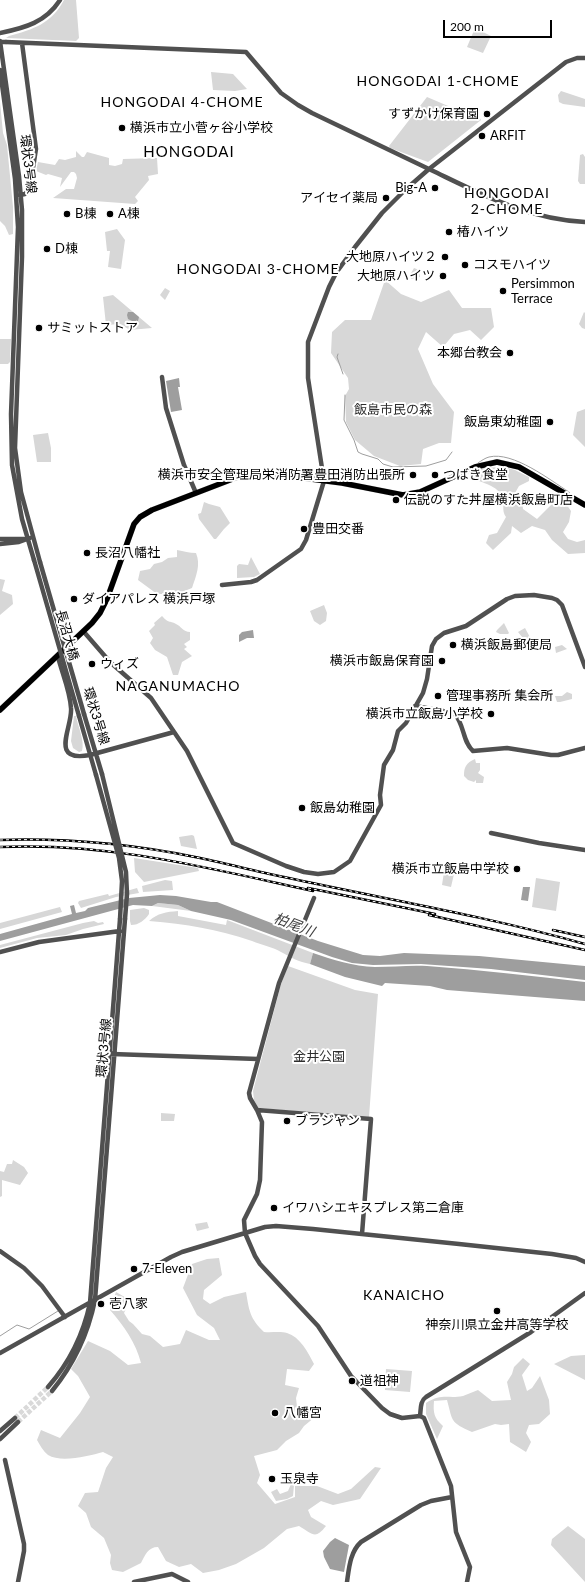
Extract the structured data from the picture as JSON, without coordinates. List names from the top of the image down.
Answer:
{
  "streets": {
    "street": ["環状3号線", "長沼大橋"]
  },
  "crossings": [
    ["環状3号線", "長沼大橋"]
  ],
  "districts": [
    "HONGODAI 1-CHOME",
    "HONGODAI 4-CHOME",
    "HONGODAI",
    "HONGODAI 2-CHOME",
    "HONGODAI 3-CHOME",
    "NAGANUMACHO",
    "KANAICHO"
  ],
  "water": ["柏尾川"],
  "parks": ["飯島市民の森", "金井公園"],
  "places": [
    "すずかけ保育園",
    "横浜市立小菅ヶ谷小学校",
    "ARFIT",
    "Big-A",
    "アイセイ薬局",
    "B棟",
    "A棟",
    "椿ハイツ",
    "D棟",
    "大地原ハイツ２",
    "コスモハイツ",
    "大地原ハイツ",
    "Persimmon Terrace",
    "サミットストア",
    "本郷台教会",
    "飯島東幼稚園",
    "横浜市安全管理局栄消防署豊田消防出張所",
    "つばき食堂",
    "伝説のすた丼屋横浜飯島町店",
    "豊田交番",
    "長沼八幡社",
    "ダイアパレス 横浜戸塚",
    "横浜飯島郵便局",
    "横浜市飯島保育園",
    "ウィズ",
    "管理事務所 集会所",
    "横浜市立飯島小学校",
    "飯島幼稚園",
    "横浜市立飯島中学校",
    "ブラジャン",
    "イワハシエキスプレス第二倉庫",
    "7-Eleven",
    "壱八家",
    "神奈川県立金井高等学校",
    "道祖神",
    "八幡宮",
    "玉泉寺"
  ],
  "scale_bar": "200 m"
}
